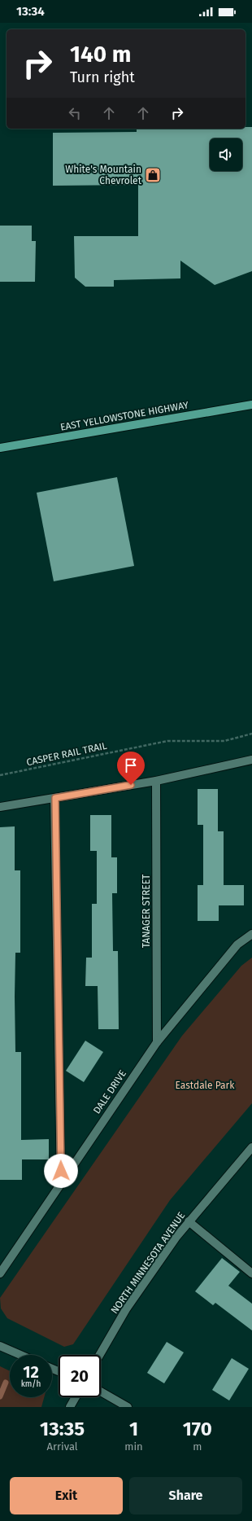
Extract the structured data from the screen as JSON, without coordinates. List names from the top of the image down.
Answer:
{
  "streets": {
    "main road": ["EAST YELLOWSTONE HIGHWAY"],
    "street": ["TANAGER STREET", "DALE DRIVE", "NORTH MINNESOTA AVENUE"],
    "path": ["CASPER RAIL TRAIL"]
  },
  "crossings": [
    ["TANAGER STREET", "DALE DRIVE"]
  ],
  "parks": ["Eastdale Park"],
  "places": {
    "shop": ["White's Mountain Chevrolet"]
  },
  "page": {
    "status": "13:34",
    "turn": ["140 m", "Turn right"],
    "speed": "12 km/h",
    "limit": "20",
    "eta": [
      "13:35",
      "Arrival",
      "1",
      "min",
      "170",
      "m"
    ],
    "buttons": ["Exit", "Share"]
  }
}
